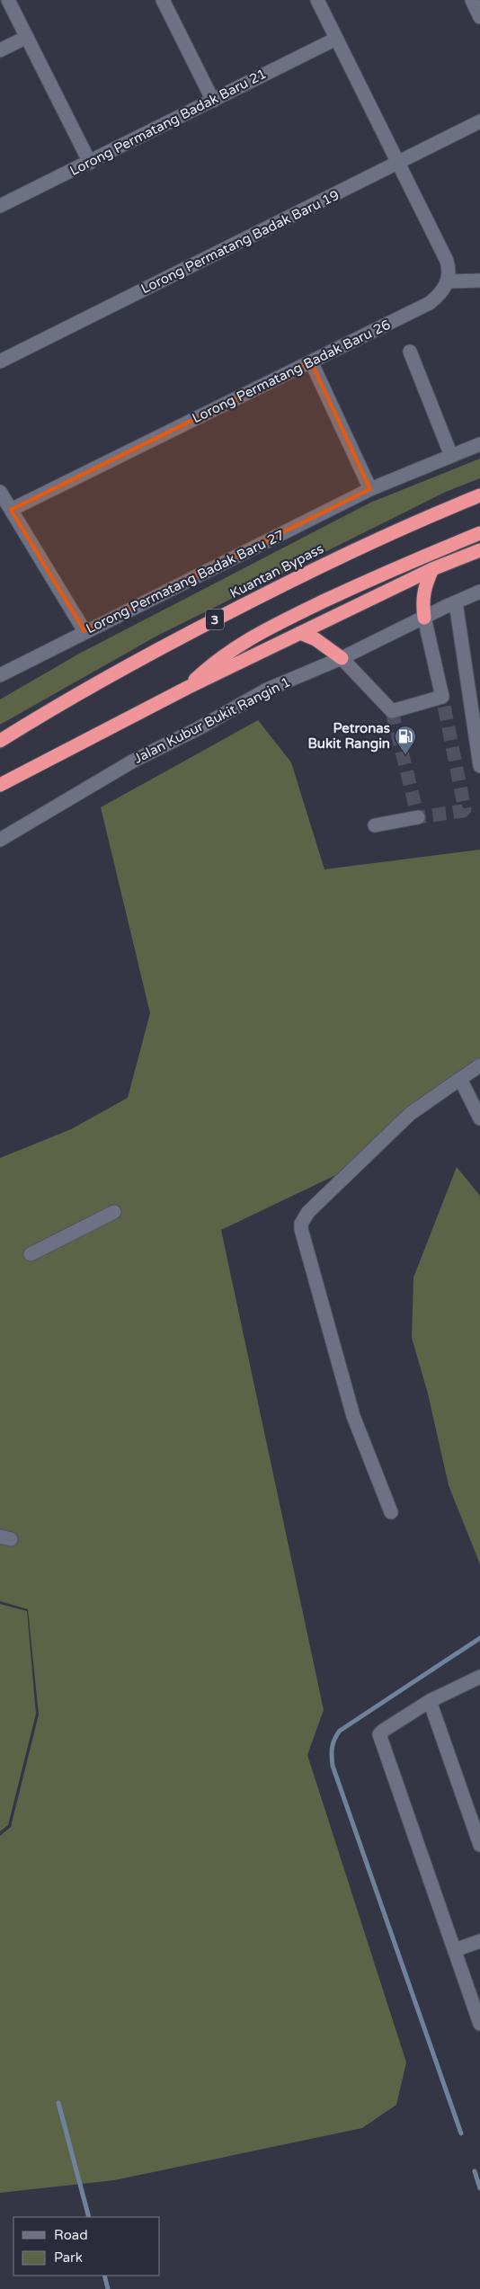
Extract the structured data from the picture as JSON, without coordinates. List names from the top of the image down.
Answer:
{
  "streets": {
    "highway": ["Kuantan Bypass", "3"],
    "street": [
      "Lorong Permatang Badak Baru 21",
      "Lorong Permatang Badak Baru 19",
      "Lorong Permatang Badak Baru 26",
      "Lorong Permatang Badak Baru 27",
      "Jalan Kubur Bukit Rangin 1"
    ]
  },
  "places": {
    "fuel station": ["Petronas Bukit Rangin"]
  },
  "legend": ["Road", "Park"]
}
